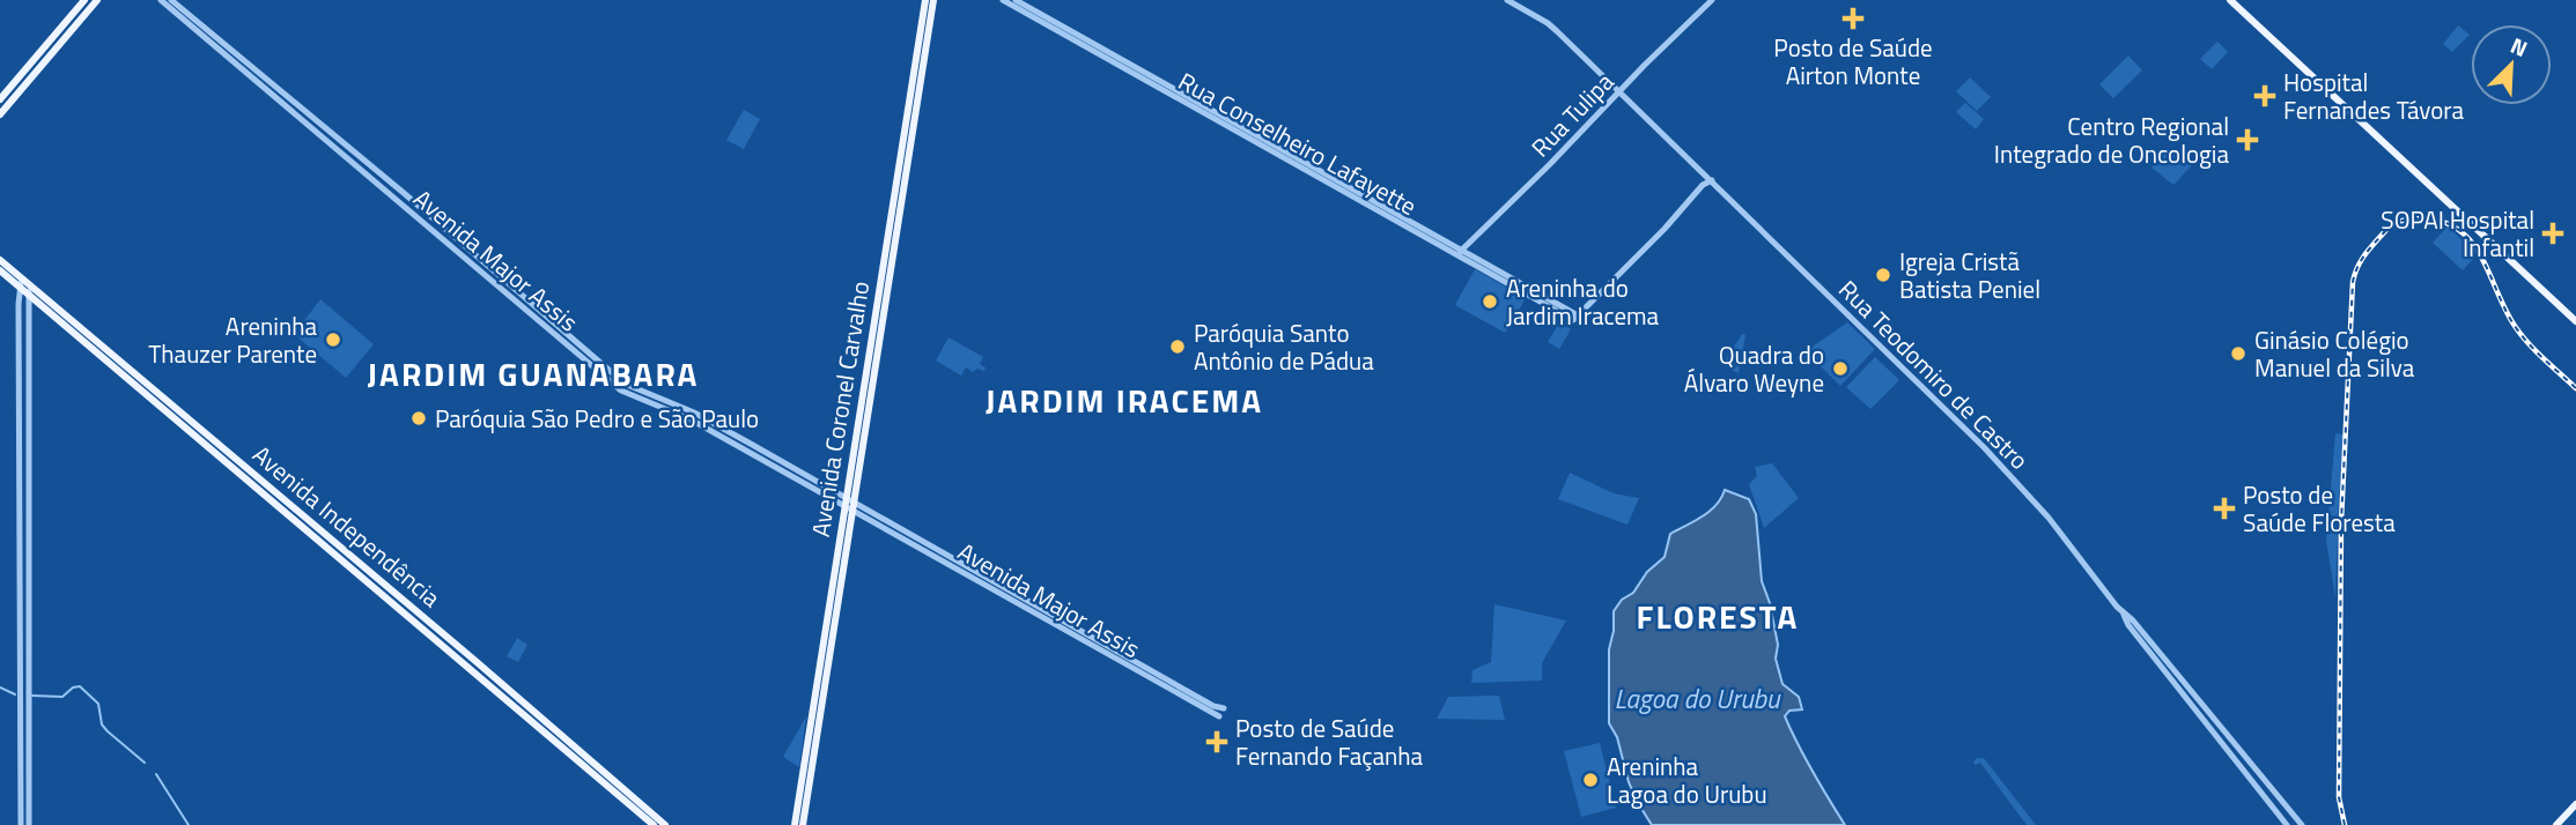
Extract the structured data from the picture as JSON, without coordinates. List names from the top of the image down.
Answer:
{
  "streets": {
    "main road": ["Avenida Coronel Carvalho", "Avenida Independência"],
    "street": [
      "Rua Tulipa",
      "Rua Conselheiro Lafayette",
      "Avenida Major Assis",
      "Rua Teodomiro de Castro"
    ]
  },
  "crossings": [
    ["Rua Tulipa", "Rua Conselheiro Lafayette"],
    ["Rua Tulipa", "Rua Teodomiro de Castro"],
    ["Rua Conselheiro Lafayette", "Rua Teodomiro de Castro"],
    ["Avenida Major Assis", "Avenida Coronel Carvalho"]
  ],
  "districts": ["JARDIM GUANABARA", "JARDIM IRACEMA", "FLORESTA"],
  "water": ["Lagoa do Urubu"],
  "places": {
    "health": [
      "Posto de Saúde Airton Monte",
      "Hospital Fernandes Távora",
      "Centro Regional Integrado de Oncologia",
      "SOPAI Hospital Infantil",
      "Posto de Saúde Floresta",
      "Posto de Saúde Fernando Façanha"
    ],
    "other": [
      "Igreja Cristã Batista Peniel",
      "Areninha do Jardim Iracema",
      "Areninha Thauzer Parente",
      "Paróquia Santo Antônio de Pádua",
      "Ginásio Colégio Manuel da Silva",
      "Quadra do Álvaro Weyne",
      "Paróquia São Pedro e São Paulo",
      "Areninha Lagoa do Urubu"
    ]
  },
  "north": "top right"
}
